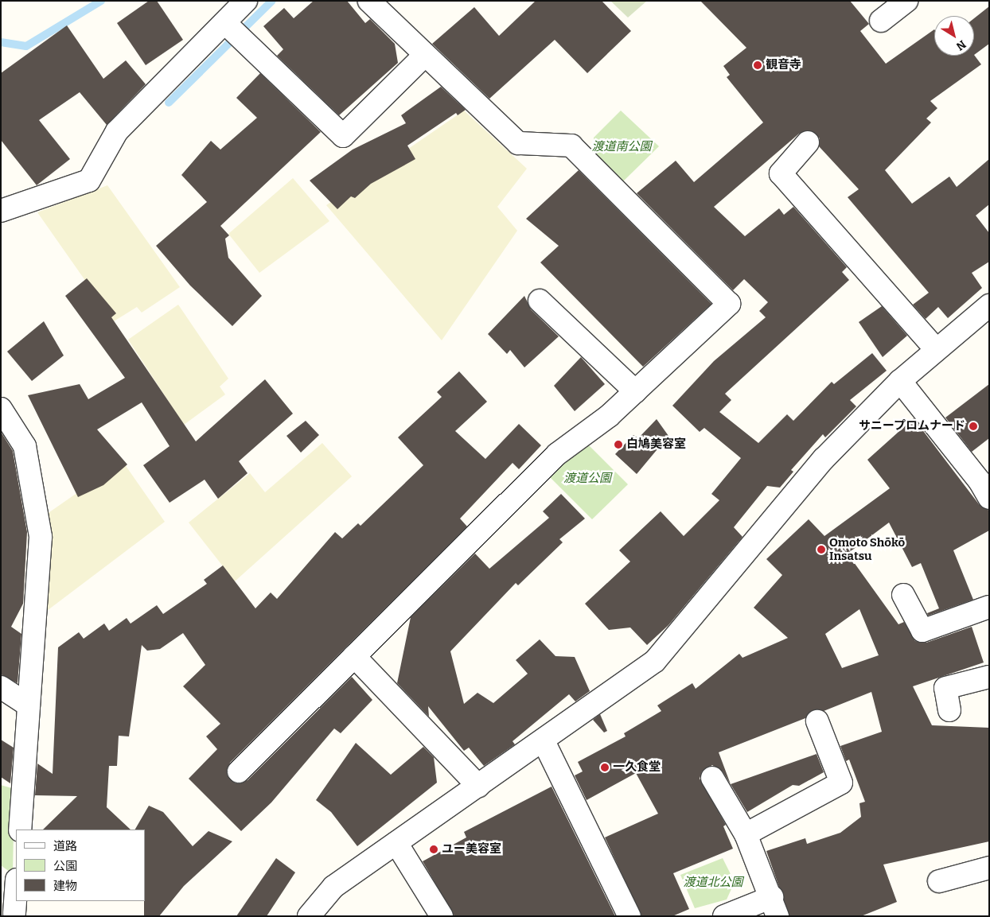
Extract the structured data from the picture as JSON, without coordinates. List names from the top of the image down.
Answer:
{
  "parks": ["渡道南公園", "渡道公園", "渡道北公園"],
  "places": [
    "観音寺",
    "サニープロムナード",
    "白鳩美容室",
    "Omoto Shōkō Insatsu",
    "一久食堂",
    "ユー美容室"
  ],
  "legend": ["道路", "公園", "建物"],
  "north": "bottom right"
}
